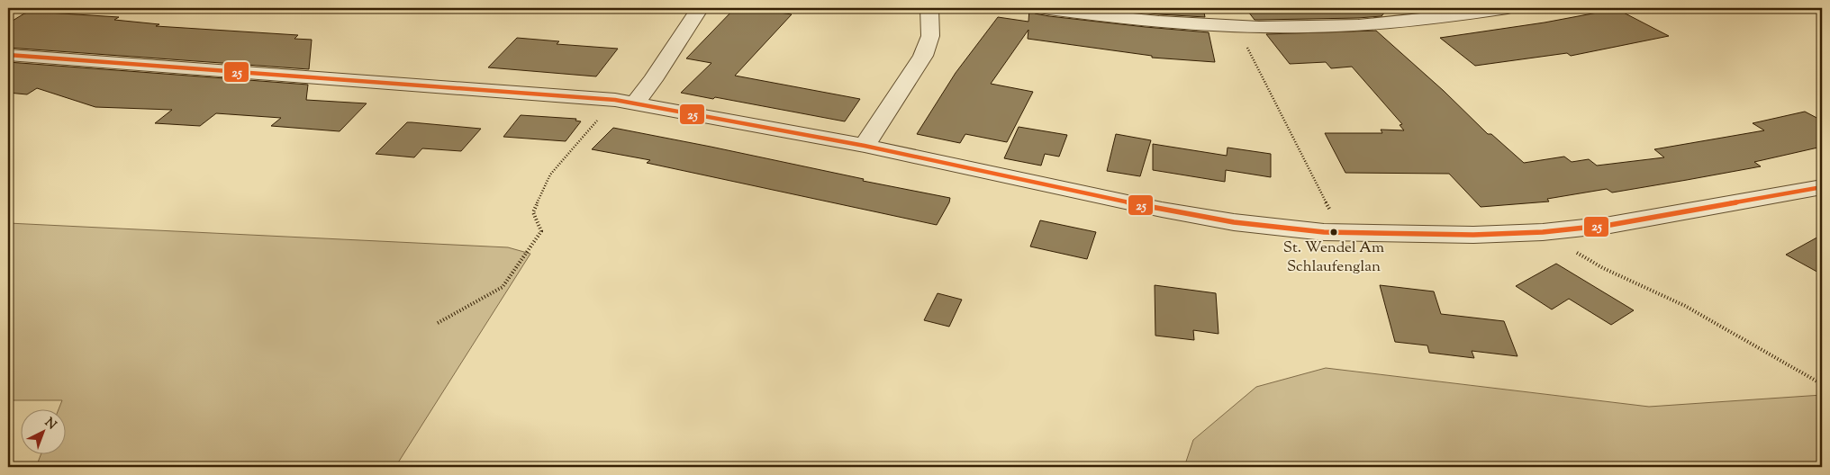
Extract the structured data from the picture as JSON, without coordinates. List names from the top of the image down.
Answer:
{
  "places": ["St. Wendel Am Schlaufenglan"],
  "lines": ["transit line 25"],
  "north": "top right"
}
